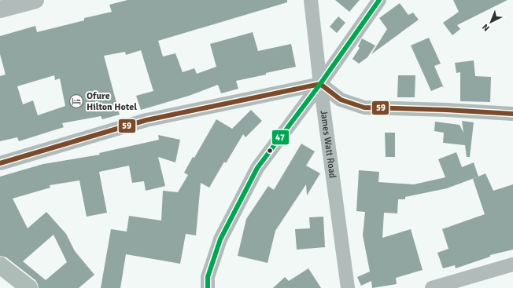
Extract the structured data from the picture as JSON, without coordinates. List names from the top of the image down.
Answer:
{
  "streets": {
    "street": ["James Watt Road"]
  },
  "places": {
    "hotel": ["Ofure Hilton Hotel"]
  },
  "lines": ["transit line 47", "transit line 59"],
  "north": "bottom left"
}
